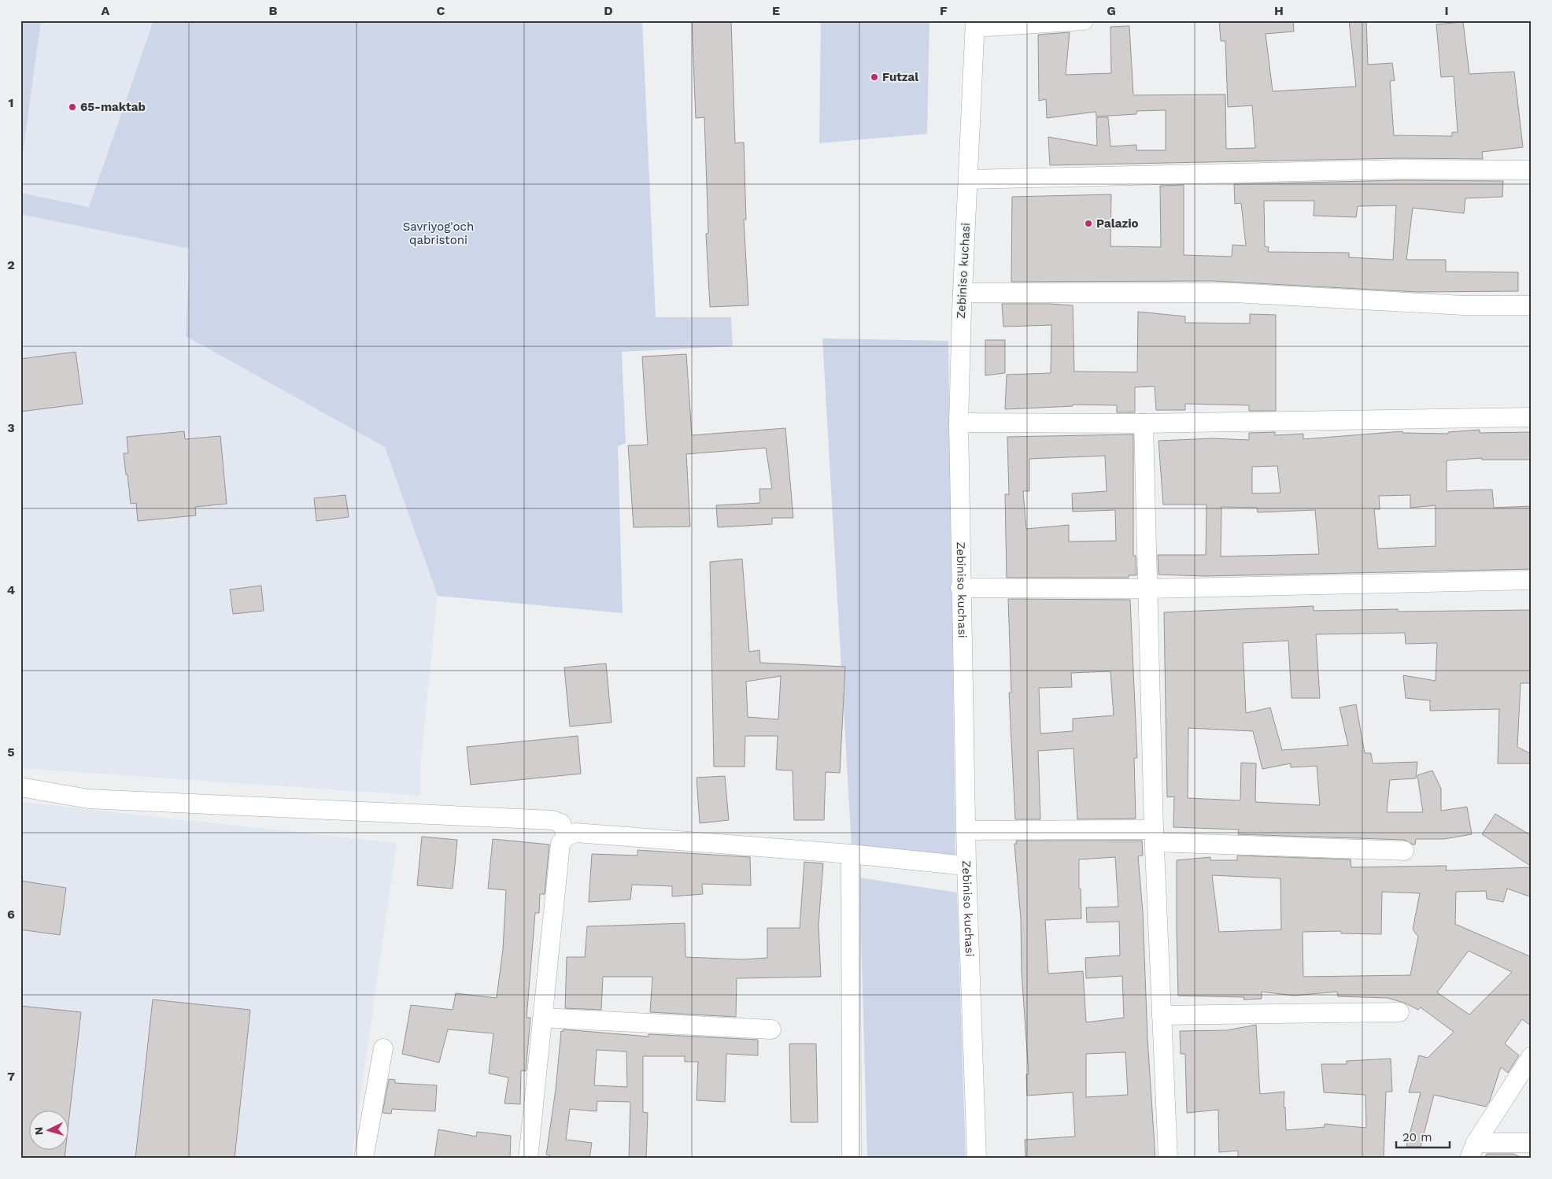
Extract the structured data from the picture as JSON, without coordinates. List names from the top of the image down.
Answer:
{
  "streets": {
    "street": ["Zebiniso kuchasi"]
  },
  "parks": ["Savriyog'och qabristoni"],
  "places": ["Futzal", "65-maktab", "Palazio"],
  "scale_bar": "20 m",
  "north": "left",
  "grid": {
    "columns": [
      "A",
      "B",
      "C",
      "D",
      "E",
      "F",
      "G",
      "H",
      "I"
    ],
    "rows": [
      "1",
      "2",
      "3",
      "4",
      "5",
      "6",
      "7"
    ]
  }
}
